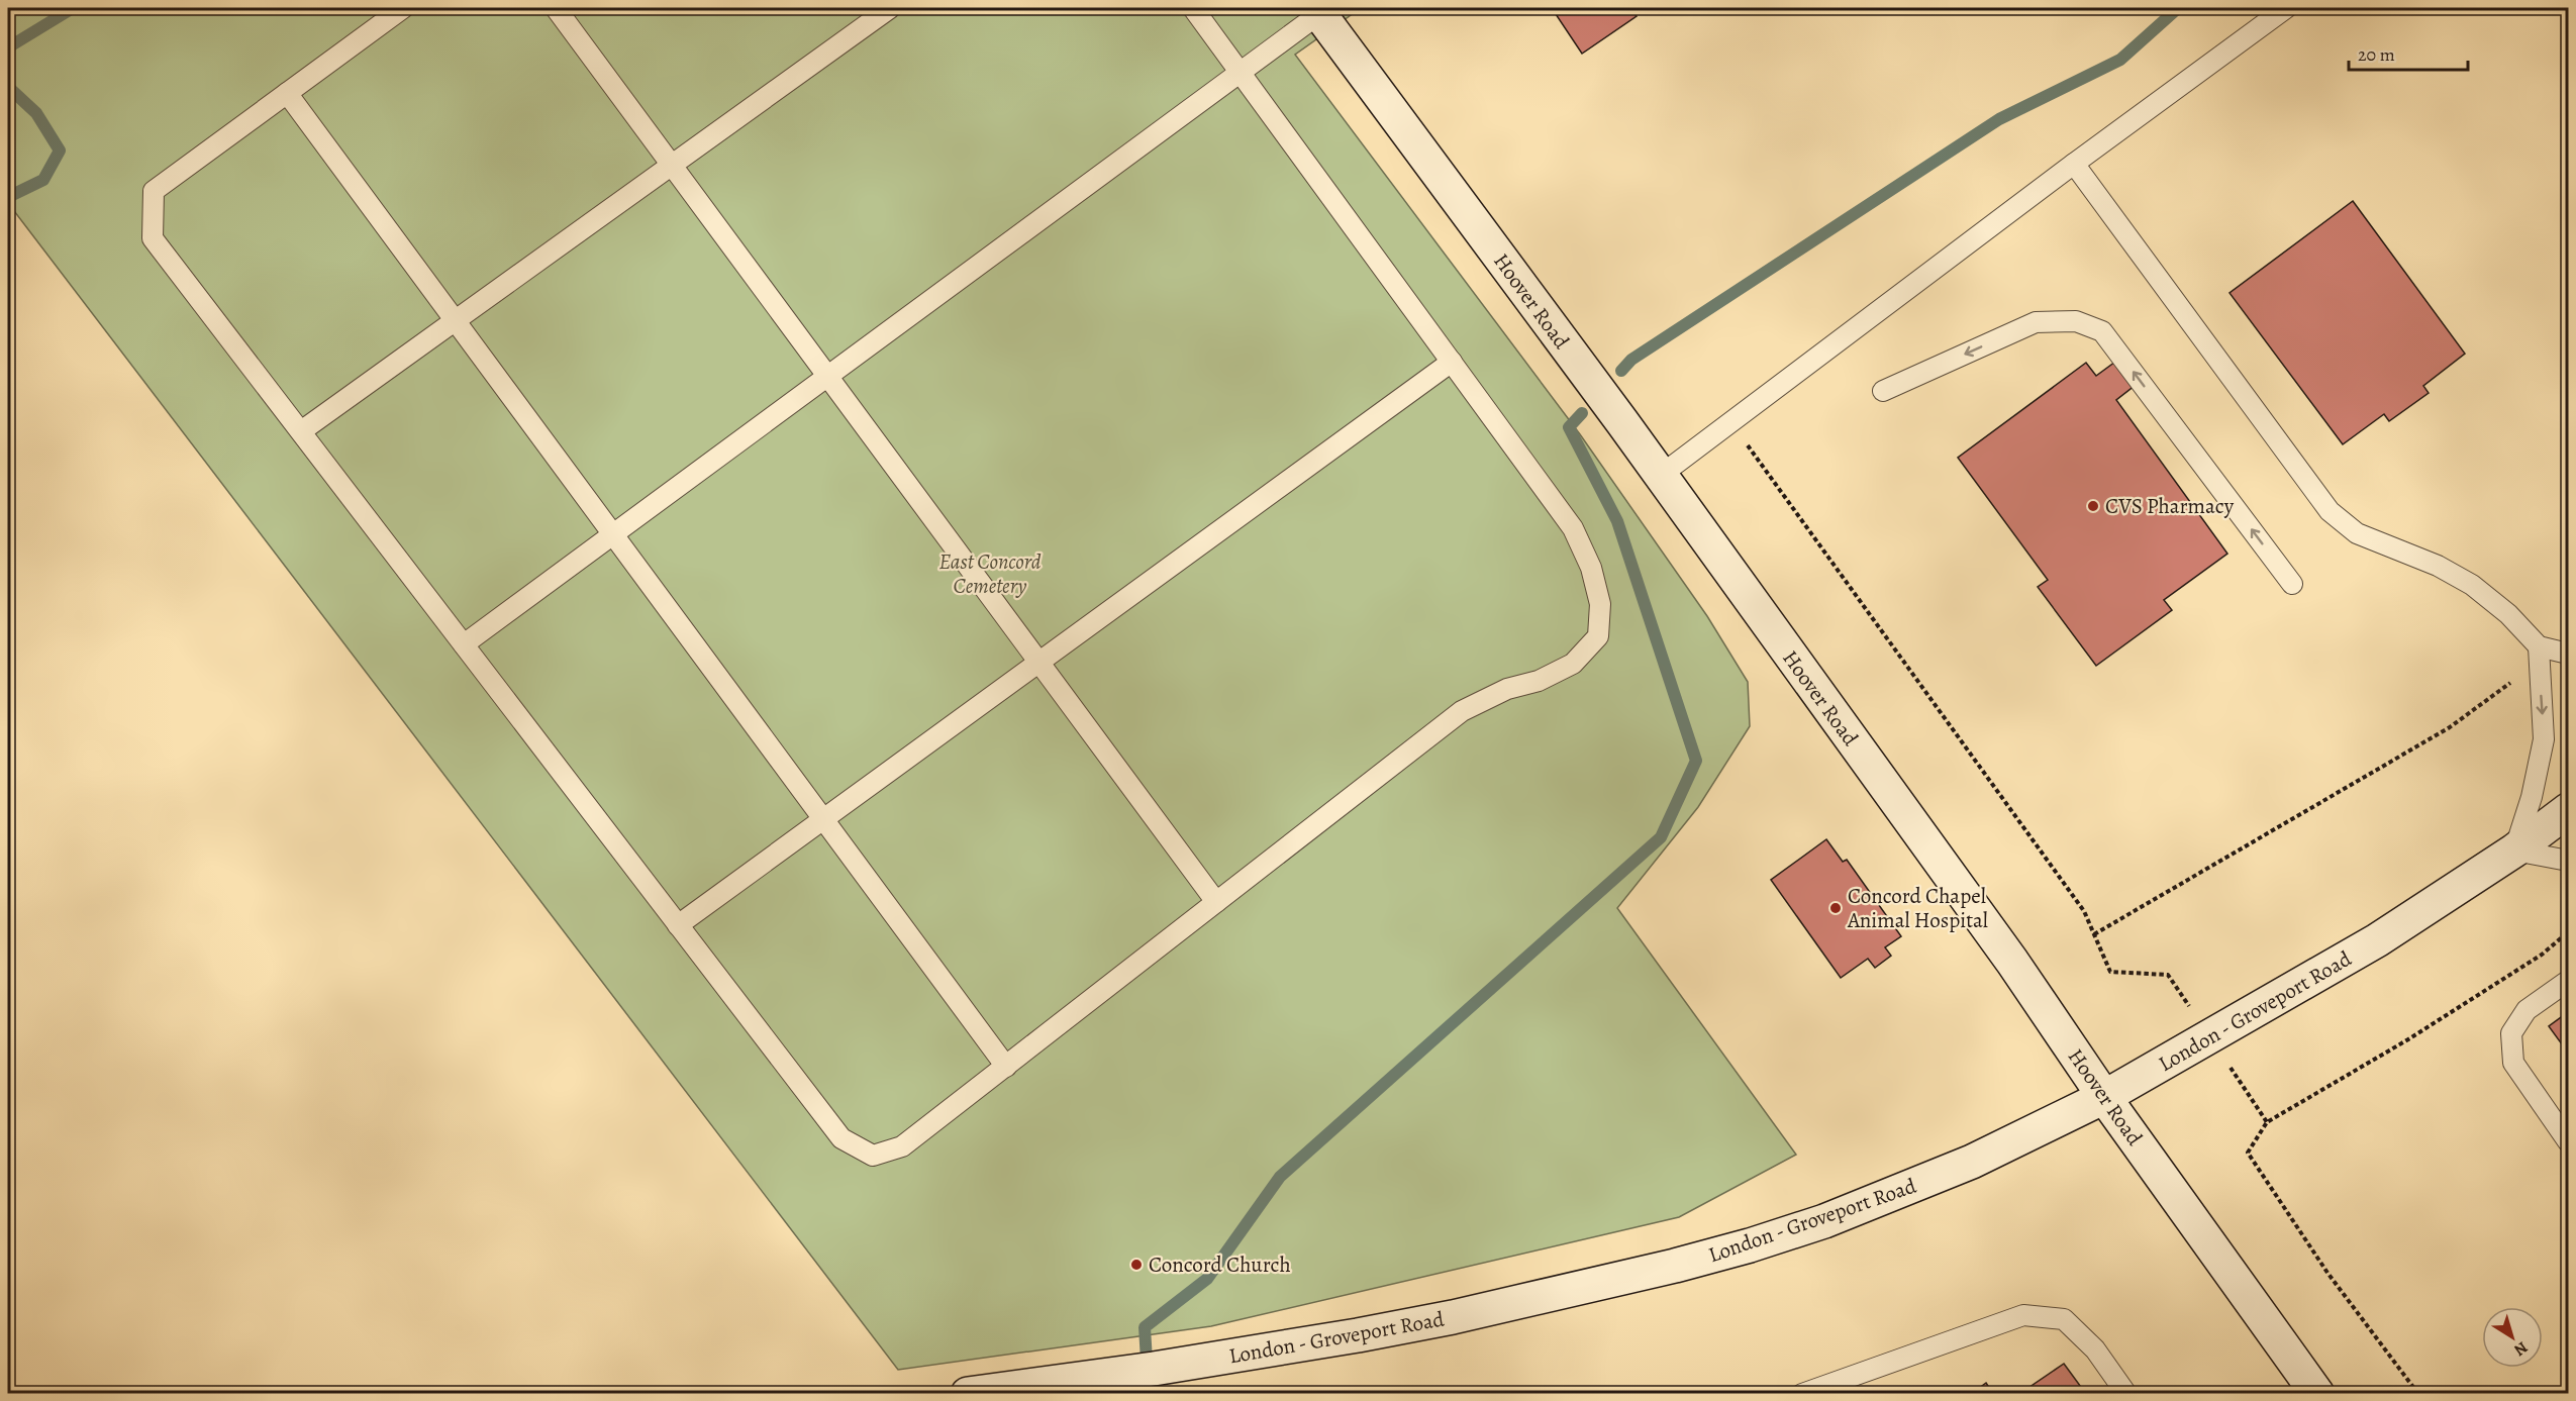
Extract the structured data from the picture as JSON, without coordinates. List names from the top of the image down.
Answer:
{
  "streets": {
    "main road": ["Hoover Road", "London - Groveport Road"]
  },
  "crossings": [
    ["Hoover Road", "London - Groveport Road"]
  ],
  "parks": ["East Concord Cemetery"],
  "places": ["CVS Pharmacy", "Concord Chapel Animal Hospital", "Concord Church"],
  "scale_bar": "20 m",
  "north": "bottom right"
}
